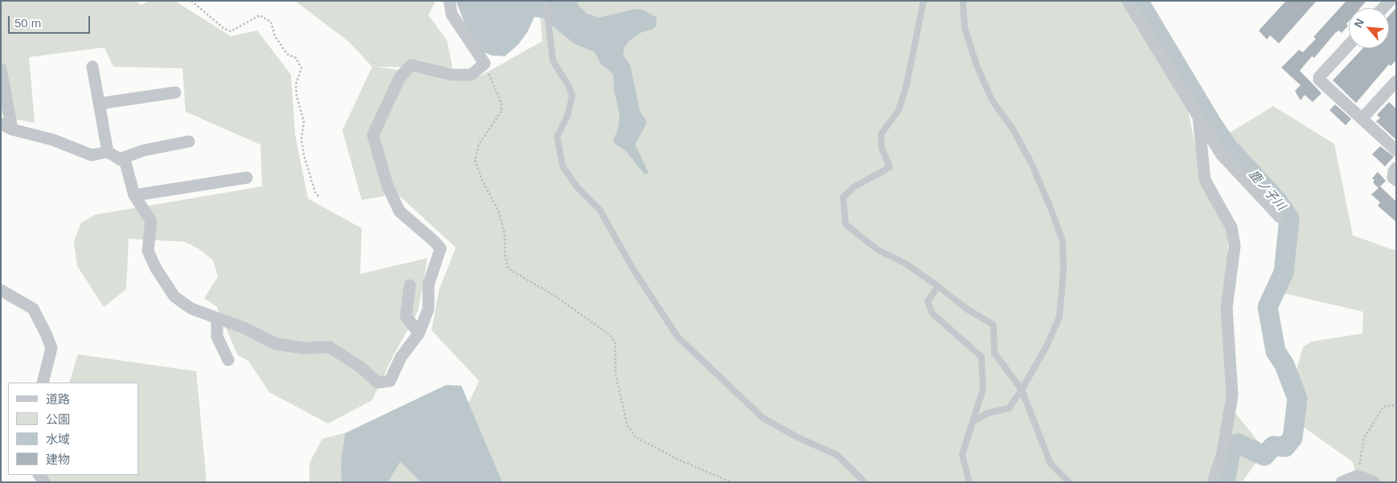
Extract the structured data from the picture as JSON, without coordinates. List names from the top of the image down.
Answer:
{
  "water": ["鹿ノ子川"],
  "legend": [
    "道路",
    "公園",
    "水域",
    "建物"
  ],
  "scale_bar": "50 m",
  "north": "top left"
}
